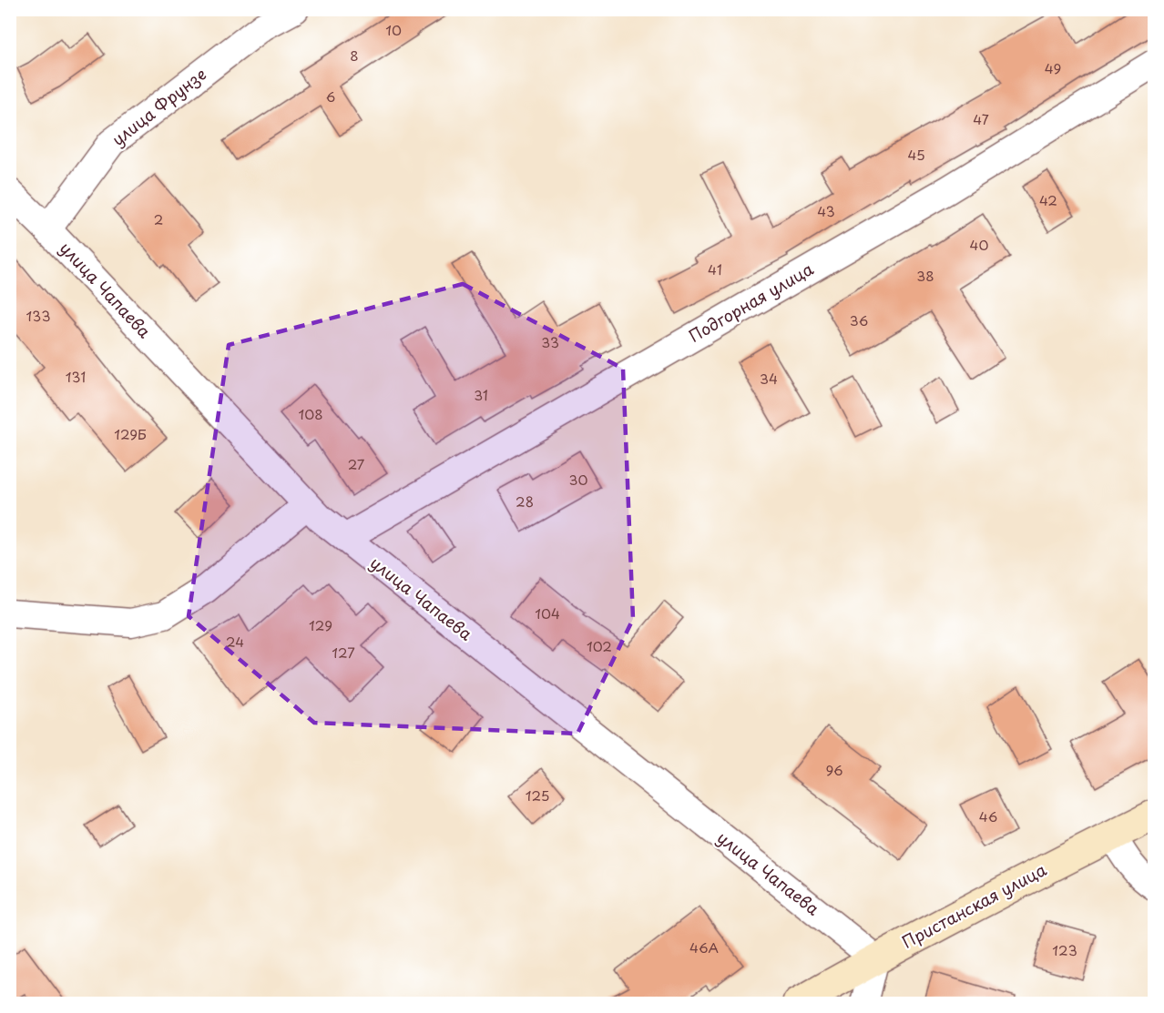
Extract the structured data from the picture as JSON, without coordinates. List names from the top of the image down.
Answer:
{
  "streets": {
    "street": [
      "улица Фрунзе",
      "улица Чапаева",
      "Подгорная улица",
      "Пристанская улица"
    ]
  },
  "crossings": [
    ["улица Фрунзе", "улица Чапаева"],
    ["улица Чапаева", "Подгорная улица"],
    ["улица Чапаева", "Пристанская улица"]
  ],
  "house_numbers": [
    "10",
    "8",
    "49",
    "6",
    "47",
    "45",
    "42",
    "43",
    "2",
    "40",
    "41",
    "38",
    "133",
    "36",
    "33",
    "131",
    "34",
    "31",
    "108",
    "129Б",
    "27",
    "30",
    "28",
    "104",
    "129",
    "24",
    "102",
    "127",
    "96",
    "125",
    "46",
    "46А",
    "123"
  ]
}
